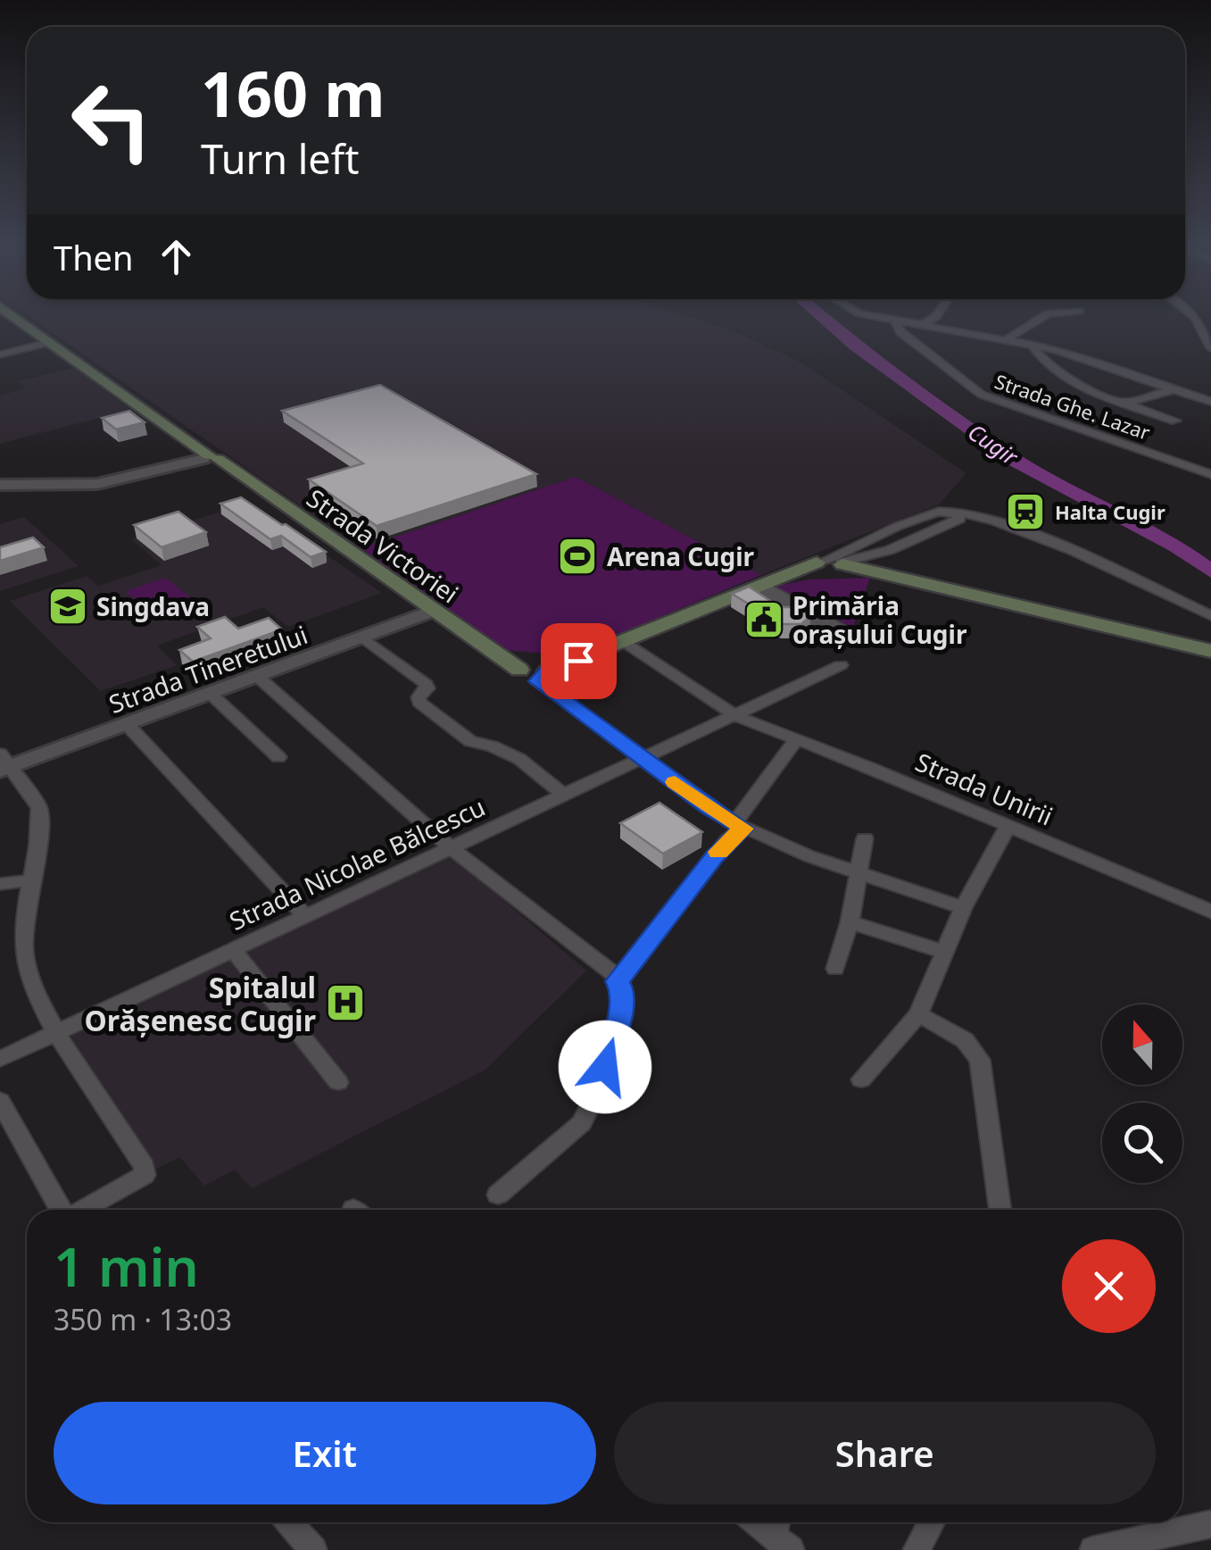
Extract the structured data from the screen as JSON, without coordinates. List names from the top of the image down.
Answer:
{
  "streets": {
    "main road": ["Strada Victoriei"],
    "street": [
      "Strada Ghe. Lazar",
      "Strada Tineretului",
      "Strada Unirii",
      "Strada Nicolae Bălcescu"
    ]
  },
  "crossings": [
    ["Strada Victoriei", "Strada Tineretului"],
    ["Strada Victoriei", "Strada Nicolae Bălcescu"],
    ["Strada Unirii", "Strada Nicolae Bălcescu"]
  ],
  "water": ["Cugir"],
  "places": {
    "station": ["Halta Cugir"],
    "sports": ["Arena Cugir"],
    "school or university": ["Singdava"],
    "public building": ["Primăria orașului Cugir"],
    "hospital": ["Spitalul Orășenesc Cugir"]
  },
  "north": "top",
  "page": {
    "turn": ["160 m", "Turn left"],
    "then": "Then",
    "heading": ["1 min", "350 m · 13:03"],
    "buttons": ["Exit", "Share"]
  }
}
